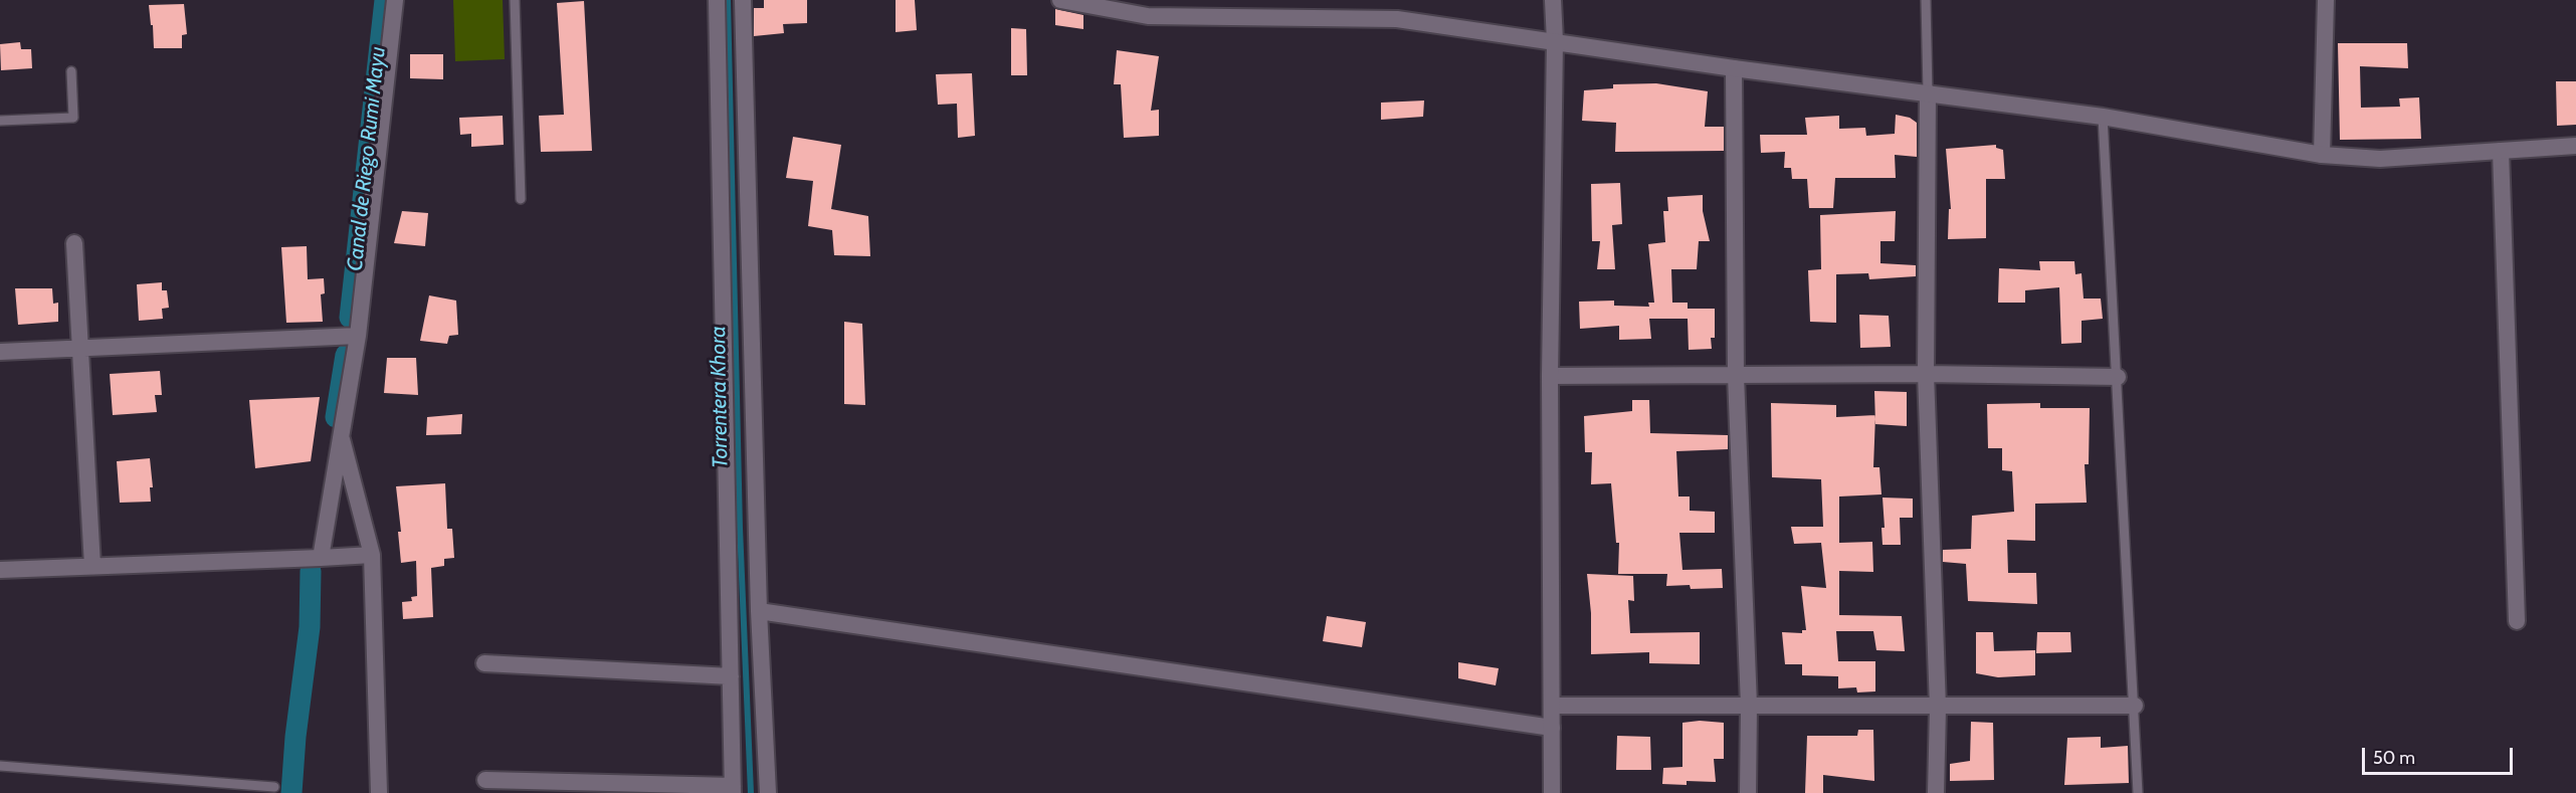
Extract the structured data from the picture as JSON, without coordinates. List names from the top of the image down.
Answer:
{
  "water": ["Canal de Riego Rumi Mayu", "Torrentera Khora"],
  "scale_bar": "50 m"
}
